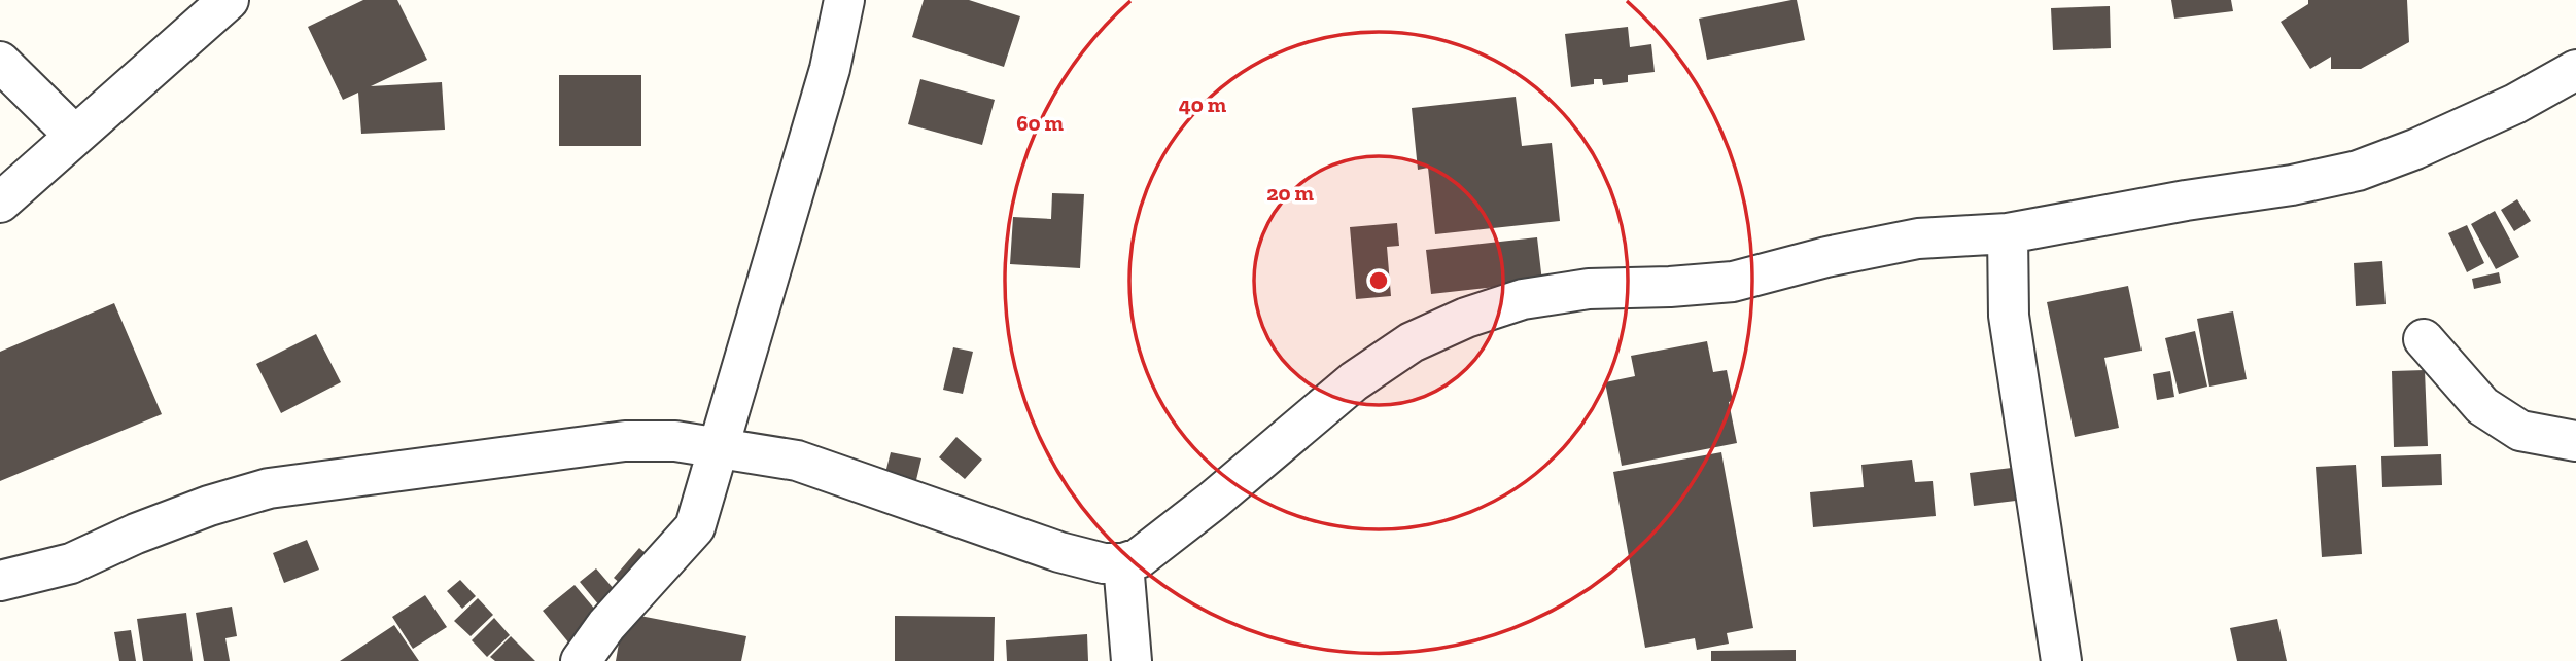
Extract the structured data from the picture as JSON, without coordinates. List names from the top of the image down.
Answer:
{
  "rings": ["40 m", "60 m", "20 m"]
}
